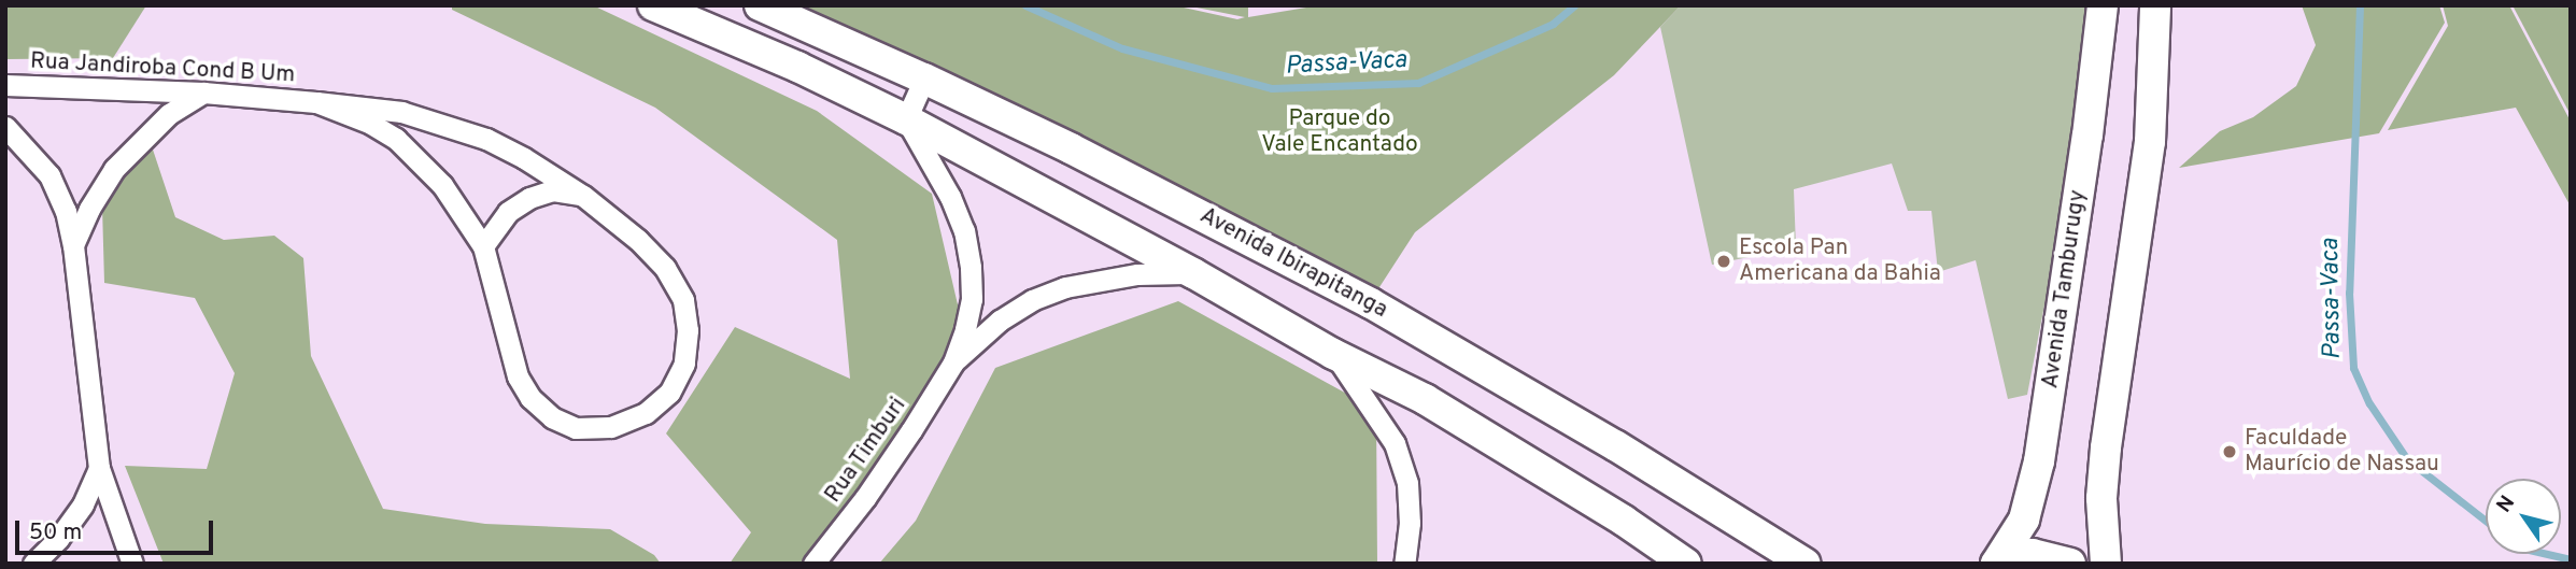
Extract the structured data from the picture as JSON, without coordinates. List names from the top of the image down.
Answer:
{
  "streets": {
    "main road": ["Avenida Ibirapitanga", "Avenida Tamburugy"],
    "street": ["Rua Jandiroba Cond B Um", "Rua Timburi"]
  },
  "water": ["Passa-Vaca"],
  "parks": ["Parque do Vale Encantado"],
  "places": ["Escola Pan Americana da Bahia", "Faculdade Maurício de Nassau"],
  "scale_bar": "50 m",
  "north": "top left"
}
